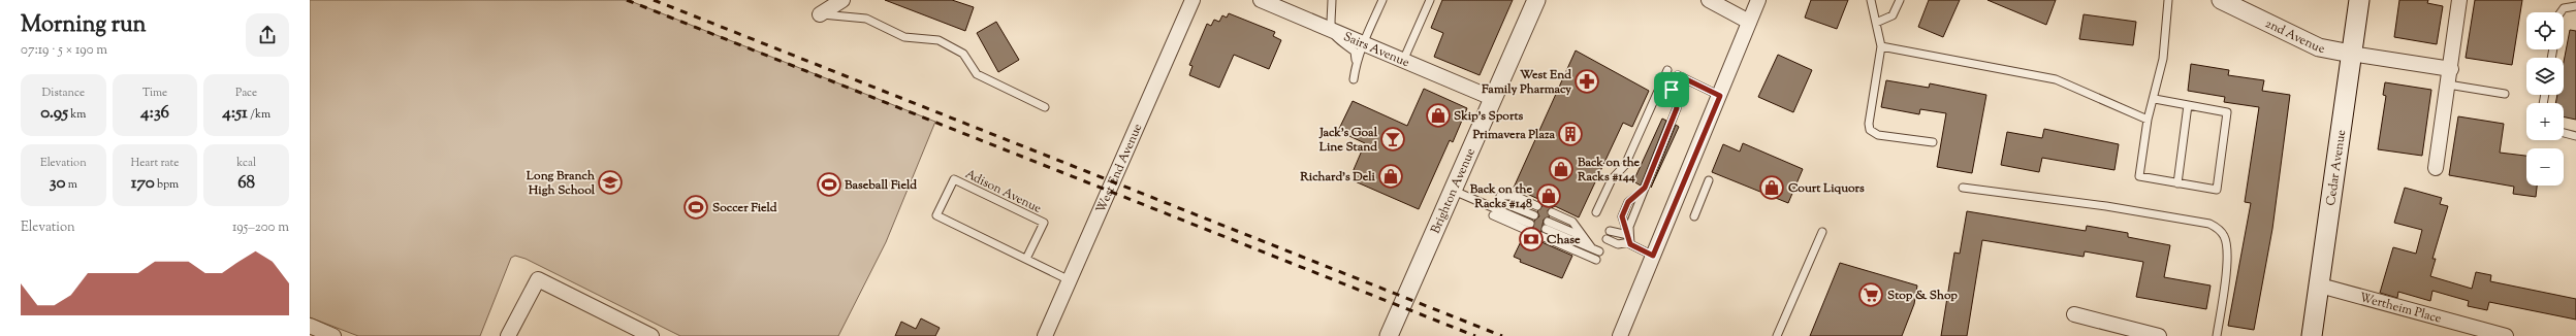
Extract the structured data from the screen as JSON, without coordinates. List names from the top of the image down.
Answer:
{
  "streets": {
    "main road": ["Cedar Avenue"],
    "street": [
      "2nd Avenue",
      "Sairs Avenue",
      "West End Avenue",
      "Brighton Avenue",
      "Wertheim Place"
    ],
    "lane": ["Adison Avenue"]
  },
  "crossings": [
    ["2nd Avenue", "Cedar Avenue"],
    ["Sairs Avenue", "Brighton Avenue"],
    ["West End Avenue", "Adison Avenue"],
    ["Cedar Avenue", "Wertheim Place"]
  ],
  "places": {
    "pharmacy": ["West End Family Pharmacy"],
    "shop": [
      "Skip's Sports",
      "Back on the Racks #144",
      "Richard's Deli",
      "Court Liquors",
      "Back on the Racks #148"
    ],
    "building": ["Primavera Plaza"],
    "bar": ["Jack's Goal Line Stand"],
    "school or university": ["Long Branch High School"],
    "sports": ["Baseball Field", "Soccer Field"],
    "bank": ["Chase"],
    "supermarket": ["Stop & Shop"]
  },
  "page": {
    "heading": ["Morning run", "07:19 · 5 × 190 m"],
    "map_buttons": ["+", "−"],
    "stats": [
      ["Distance", "0.95 km"],
      ["Time", "4:36"],
      ["Pace", "4:51 /km"],
      ["Elevation", "30 m"],
      ["Heart rate", "170 bpm"],
      ["kcal", "68"]
    ],
    "chart": ["Elevation", "195–200 m"]
  }
}
